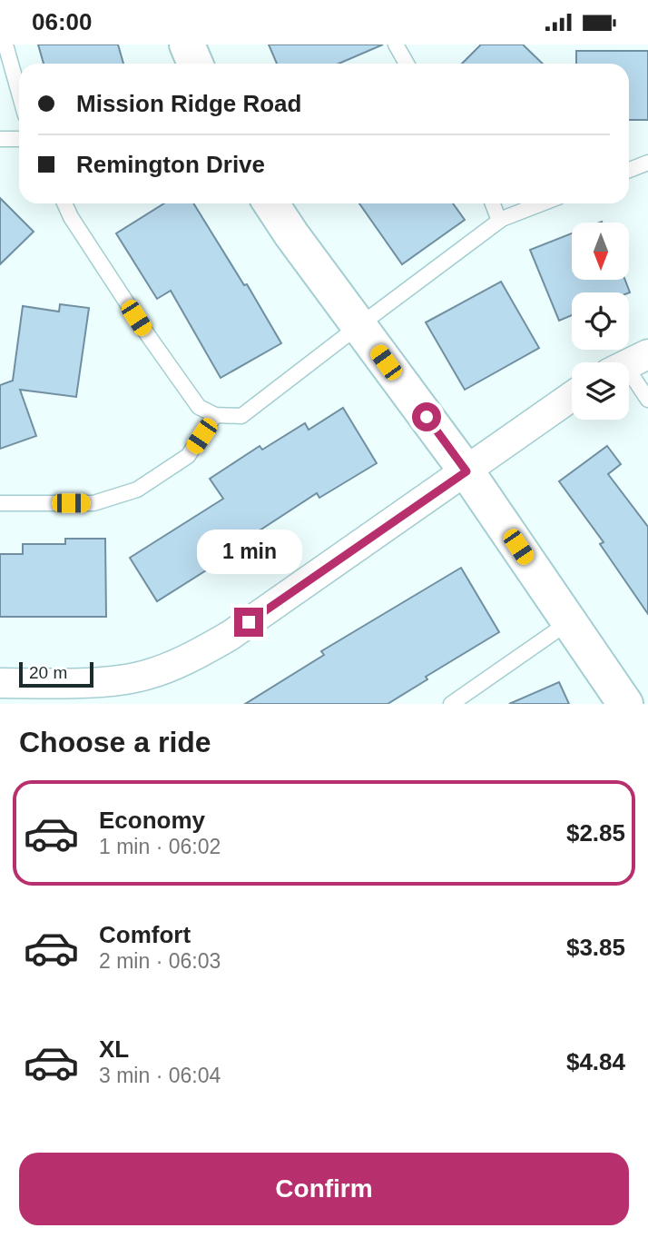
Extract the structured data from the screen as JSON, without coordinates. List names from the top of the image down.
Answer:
{
  "scale_bar": "20 m",
  "north": "bottom",
  "page": {
    "status": "06:00",
    "banner": ["Mission Ridge Road", "Remington Drive"],
    "bubble": "1 min",
    "scale": "20 m",
    "heading": "Choose a ride",
    "list": [
      {
        "name": "Economy",
        "note": "1 min · 06:02",
        "value": "$2.85"
      },
      {
        "name": "Comfort",
        "note": "2 min · 06:03",
        "value": "$3.85"
      },
      {
        "name": "XL",
        "note": "3 min · 06:04",
        "value": "$4.84"
      }
    ],
    "buttons": "Confirm"
  }
}
